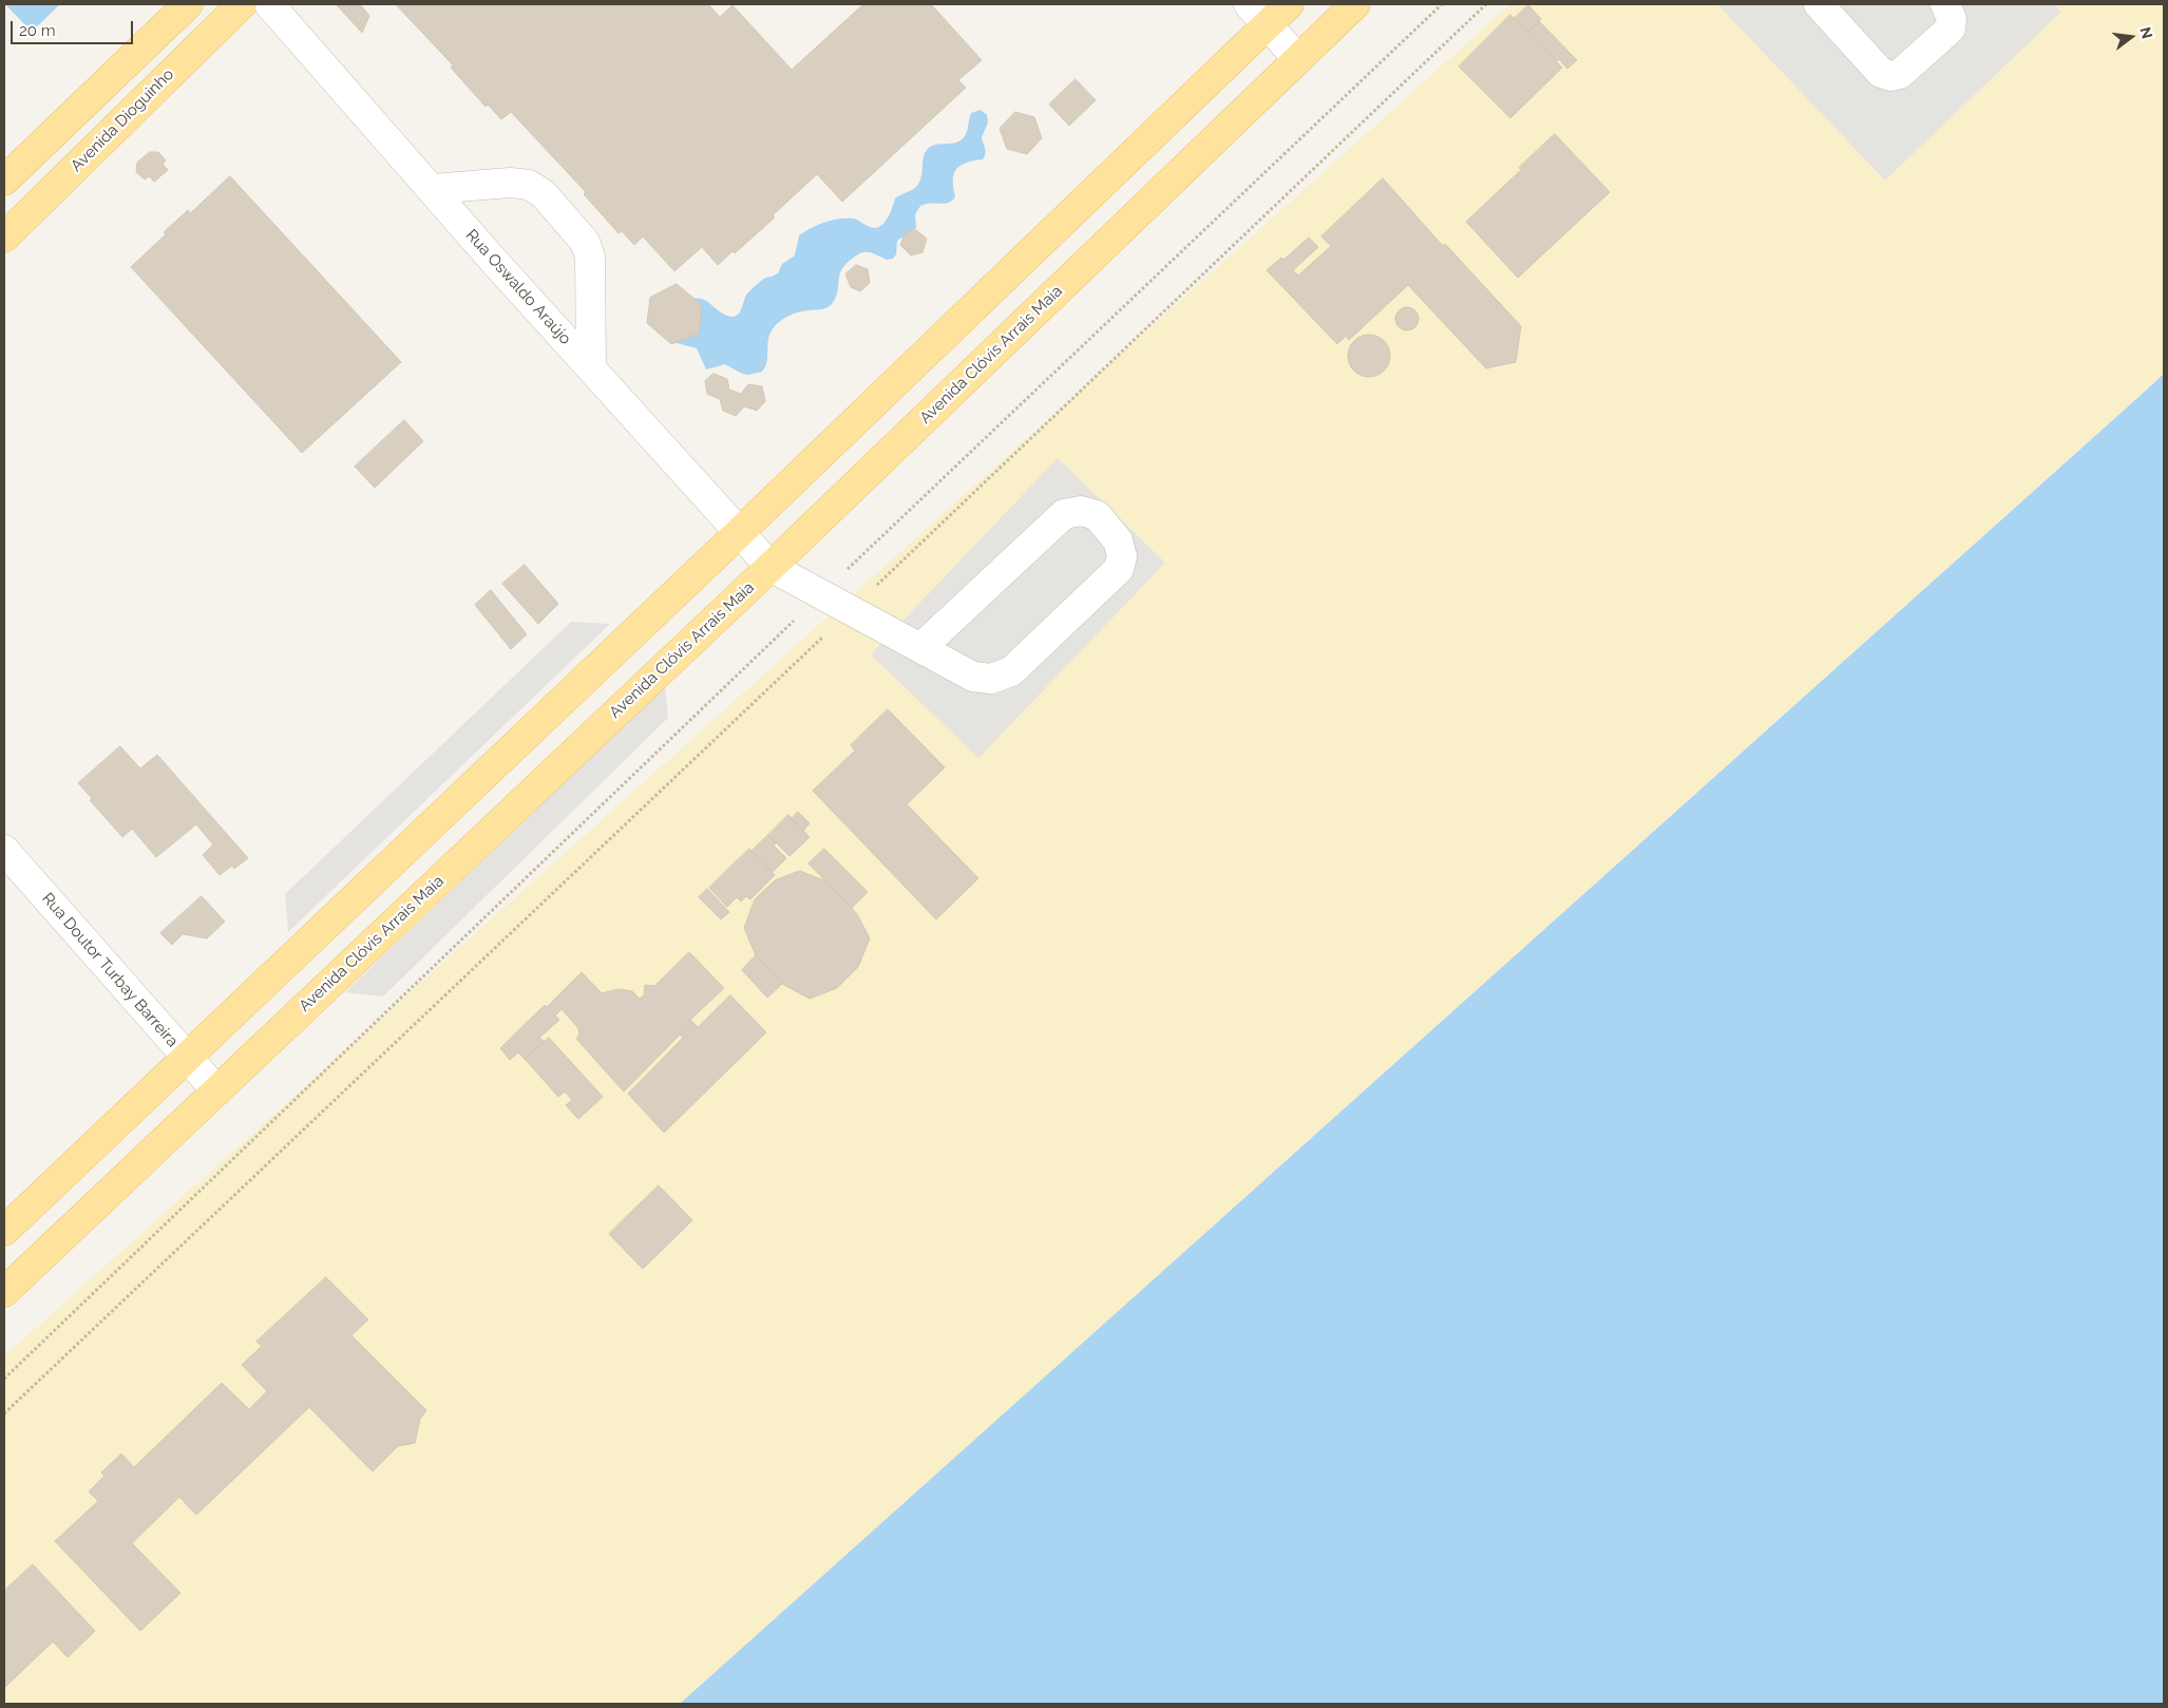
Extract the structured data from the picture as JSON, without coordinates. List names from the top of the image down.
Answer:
{
  "streets": {
    "main road": ["Avenida Dioguinho", "Avenida Clóvis Arrais Maia"],
    "street": ["Rua Oswaldo Araújo", "Rua Doutor Turbay Barreira"]
  },
  "crossings": [
    ["Rua Oswaldo Araújo", "Avenida Clóvis Arrais Maia"],
    ["Avenida Clóvis Arrais Maia", "Rua Doutor Turbay Barreira"]
  ],
  "scale_bar": "20 m",
  "north": "right"
}
